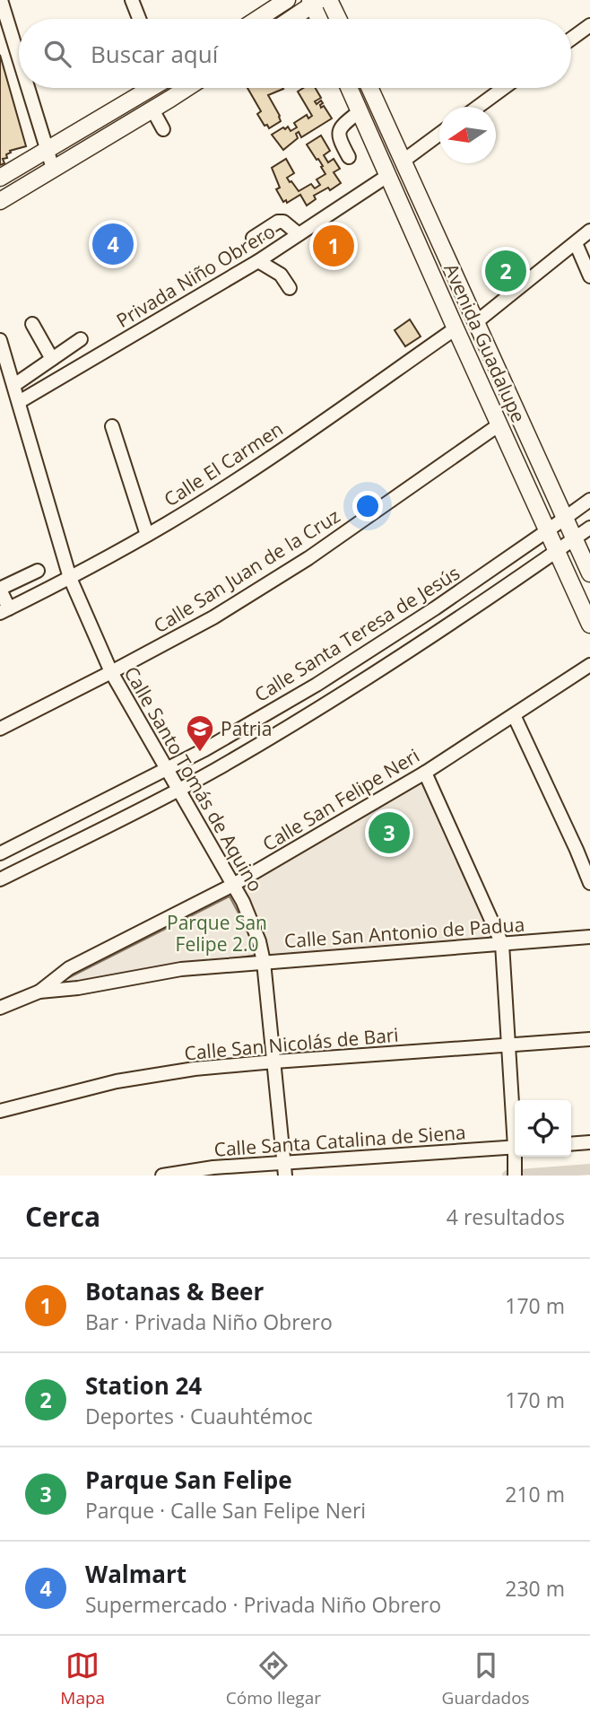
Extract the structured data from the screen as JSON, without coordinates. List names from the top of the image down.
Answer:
{
  "streets": {
    "main road": ["Avenida Guadalupe"],
    "street": [
      "Privada Niño Obrero",
      "Calle El Carmen",
      "Calle San Juan de la Cruz",
      "Calle Santa Teresa de Jesús",
      "Calle Santo Tomás de Aquino",
      "Calle San Felipe Neri",
      "Calle San Antonio de Padua",
      "Calle San Nicolás de Bari",
      "Calle Santa Catalina de Siena"
    ]
  },
  "crossings": [
    ["Privada Niño Obrero", "Avenida Guadalupe"],
    ["Privada Niño Obrero", "Calle Santo Tomás de Aquino"],
    ["Avenida Guadalupe", "Calle El Carmen"],
    ["Avenida Guadalupe", "Calle San Juan de la Cruz"],
    ["Avenida Guadalupe", "Calle Santa Teresa de Jesús"],
    ["Calle El Carmen", "Calle Santo Tomás de Aquino"],
    ["Calle San Juan de la Cruz", "Calle Santo Tomás de Aquino"],
    ["Calle Santa Teresa de Jesús", "Calle Santo Tomás de Aquino"],
    ["Calle Santo Tomás de Aquino", "Calle San Felipe Neri"],
    ["Calle Santo Tomás de Aquino", "Calle San Antonio de Padua"],
    ["Calle Santo Tomás de Aquino", "Calle San Nicolás de Bari"],
    ["Calle Santo Tomás de Aquino", "Calle Santa Catalina de Siena"],
    ["Calle San Felipe Neri", "Calle San Antonio de Padua"]
  ],
  "parks": ["Parque San Felipe 2.0"],
  "places": {
    "school or university": ["Patria"]
  },
  "north": "left",
  "page": {
    "search": "Buscar aquí",
    "pins": [
      "4",
      "1",
      "2",
      "3"
    ],
    "heading": ["Cerca", "4 resultados"],
    "list": [
      {
        "mark": "1",
        "name": "Botanas & Beer",
        "note": "Bar · Privada Niño Obrero",
        "value": "170 m"
      },
      {
        "mark": "2",
        "name": "Station 24",
        "note": "Deportes · Cuauhtémoc",
        "value": "170 m"
      },
      {
        "mark": "3",
        "name": "Parque San Felipe",
        "note": "Parque · Calle San Felipe Neri",
        "value": "210 m"
      },
      {
        "mark": "4",
        "name": "Walmart",
        "note": "Supermercado · Privada Niño Obrero",
        "value": "230 m"
      }
    ],
    "nav": ["Mapa", "Cómo llegar", "Guardados"]
  }
}
